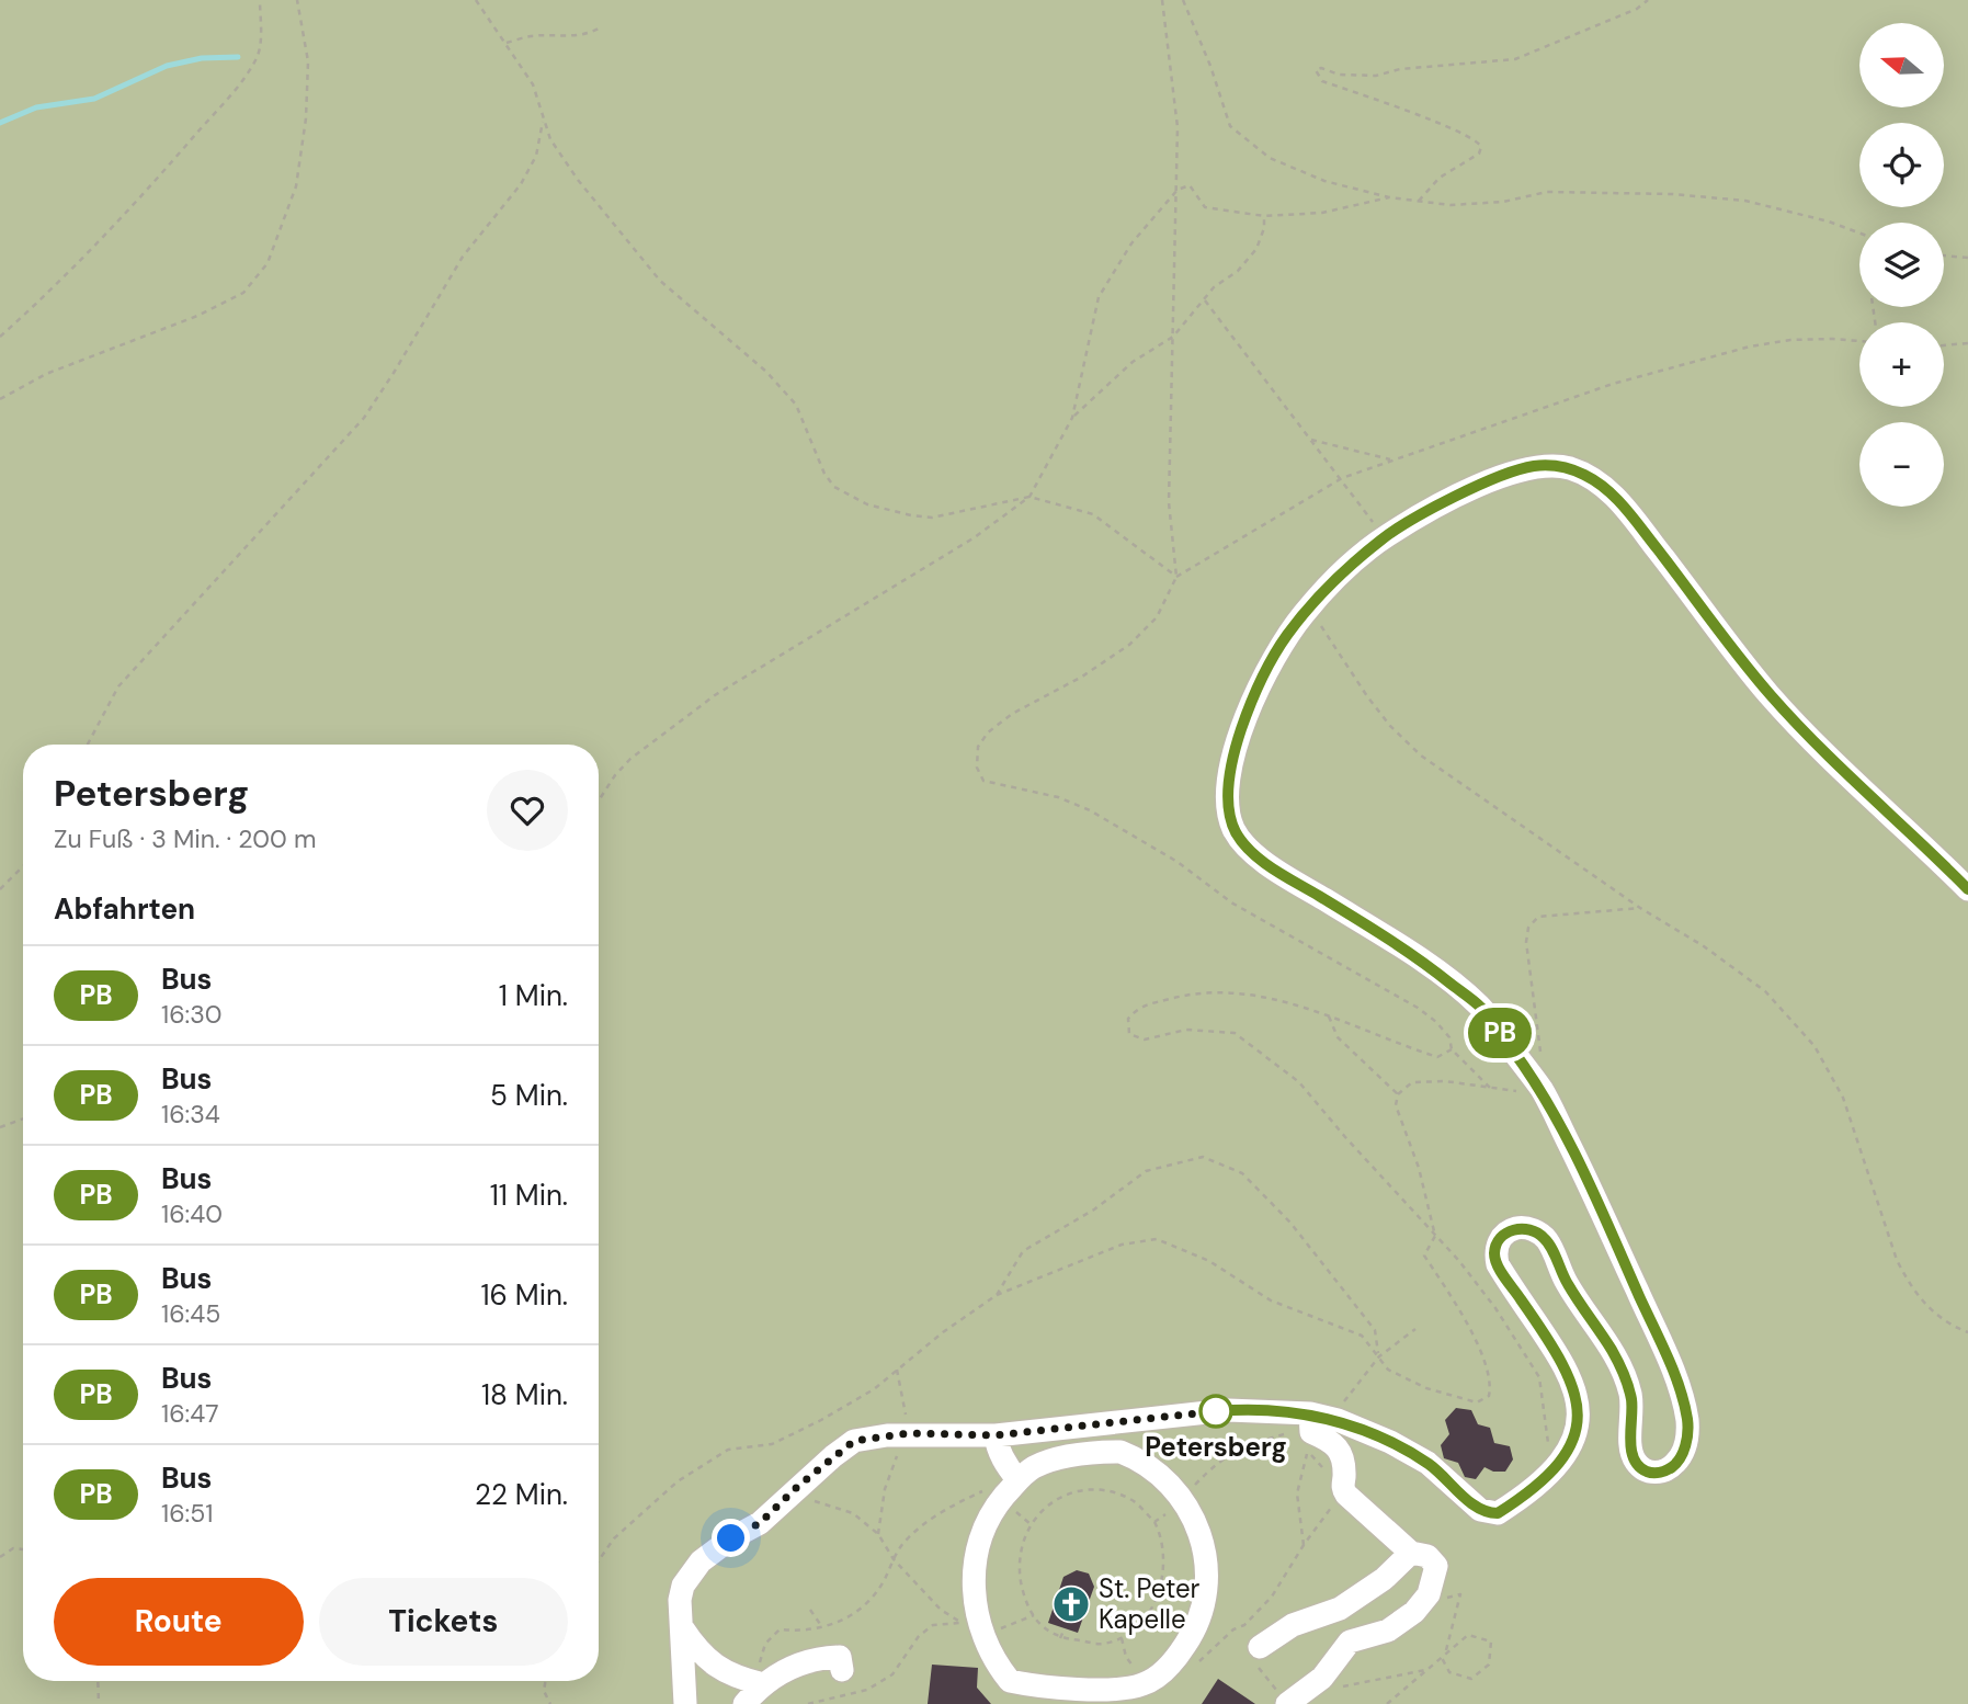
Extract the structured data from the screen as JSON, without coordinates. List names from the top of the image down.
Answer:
{
  "places": {
    "other": ["Petersberg"],
    "church": ["St. Peter Kapelle"]
  },
  "lines": ["bus line PB"],
  "north": "left",
  "page": {
    "on_map": "PB",
    "map_buttons": ["+", "−"],
    "heading": [
      ["Petersberg", "Zu Fuß · 3 Min. · 200 m"],
      "Abfahrten"
    ],
    "list": [
      {
        "mark": "PB",
        "name": "Bus",
        "note": "16:30",
        "value": "1 Min."
      },
      {
        "mark": "PB",
        "name": "Bus",
        "note": "16:34",
        "value": "5 Min."
      },
      {
        "mark": "PB",
        "name": "Bus",
        "note": "16:40",
        "value": "11 Min."
      },
      {
        "mark": "PB",
        "name": "Bus",
        "note": "16:45",
        "value": "16 Min."
      },
      {
        "mark": "PB",
        "name": "Bus",
        "note": "16:47",
        "value": "18 Min."
      },
      {
        "mark": "PB",
        "name": "Bus",
        "note": "16:51",
        "value": "22 Min."
      }
    ],
    "buttons": ["Route", "Tickets"]
  }
}
